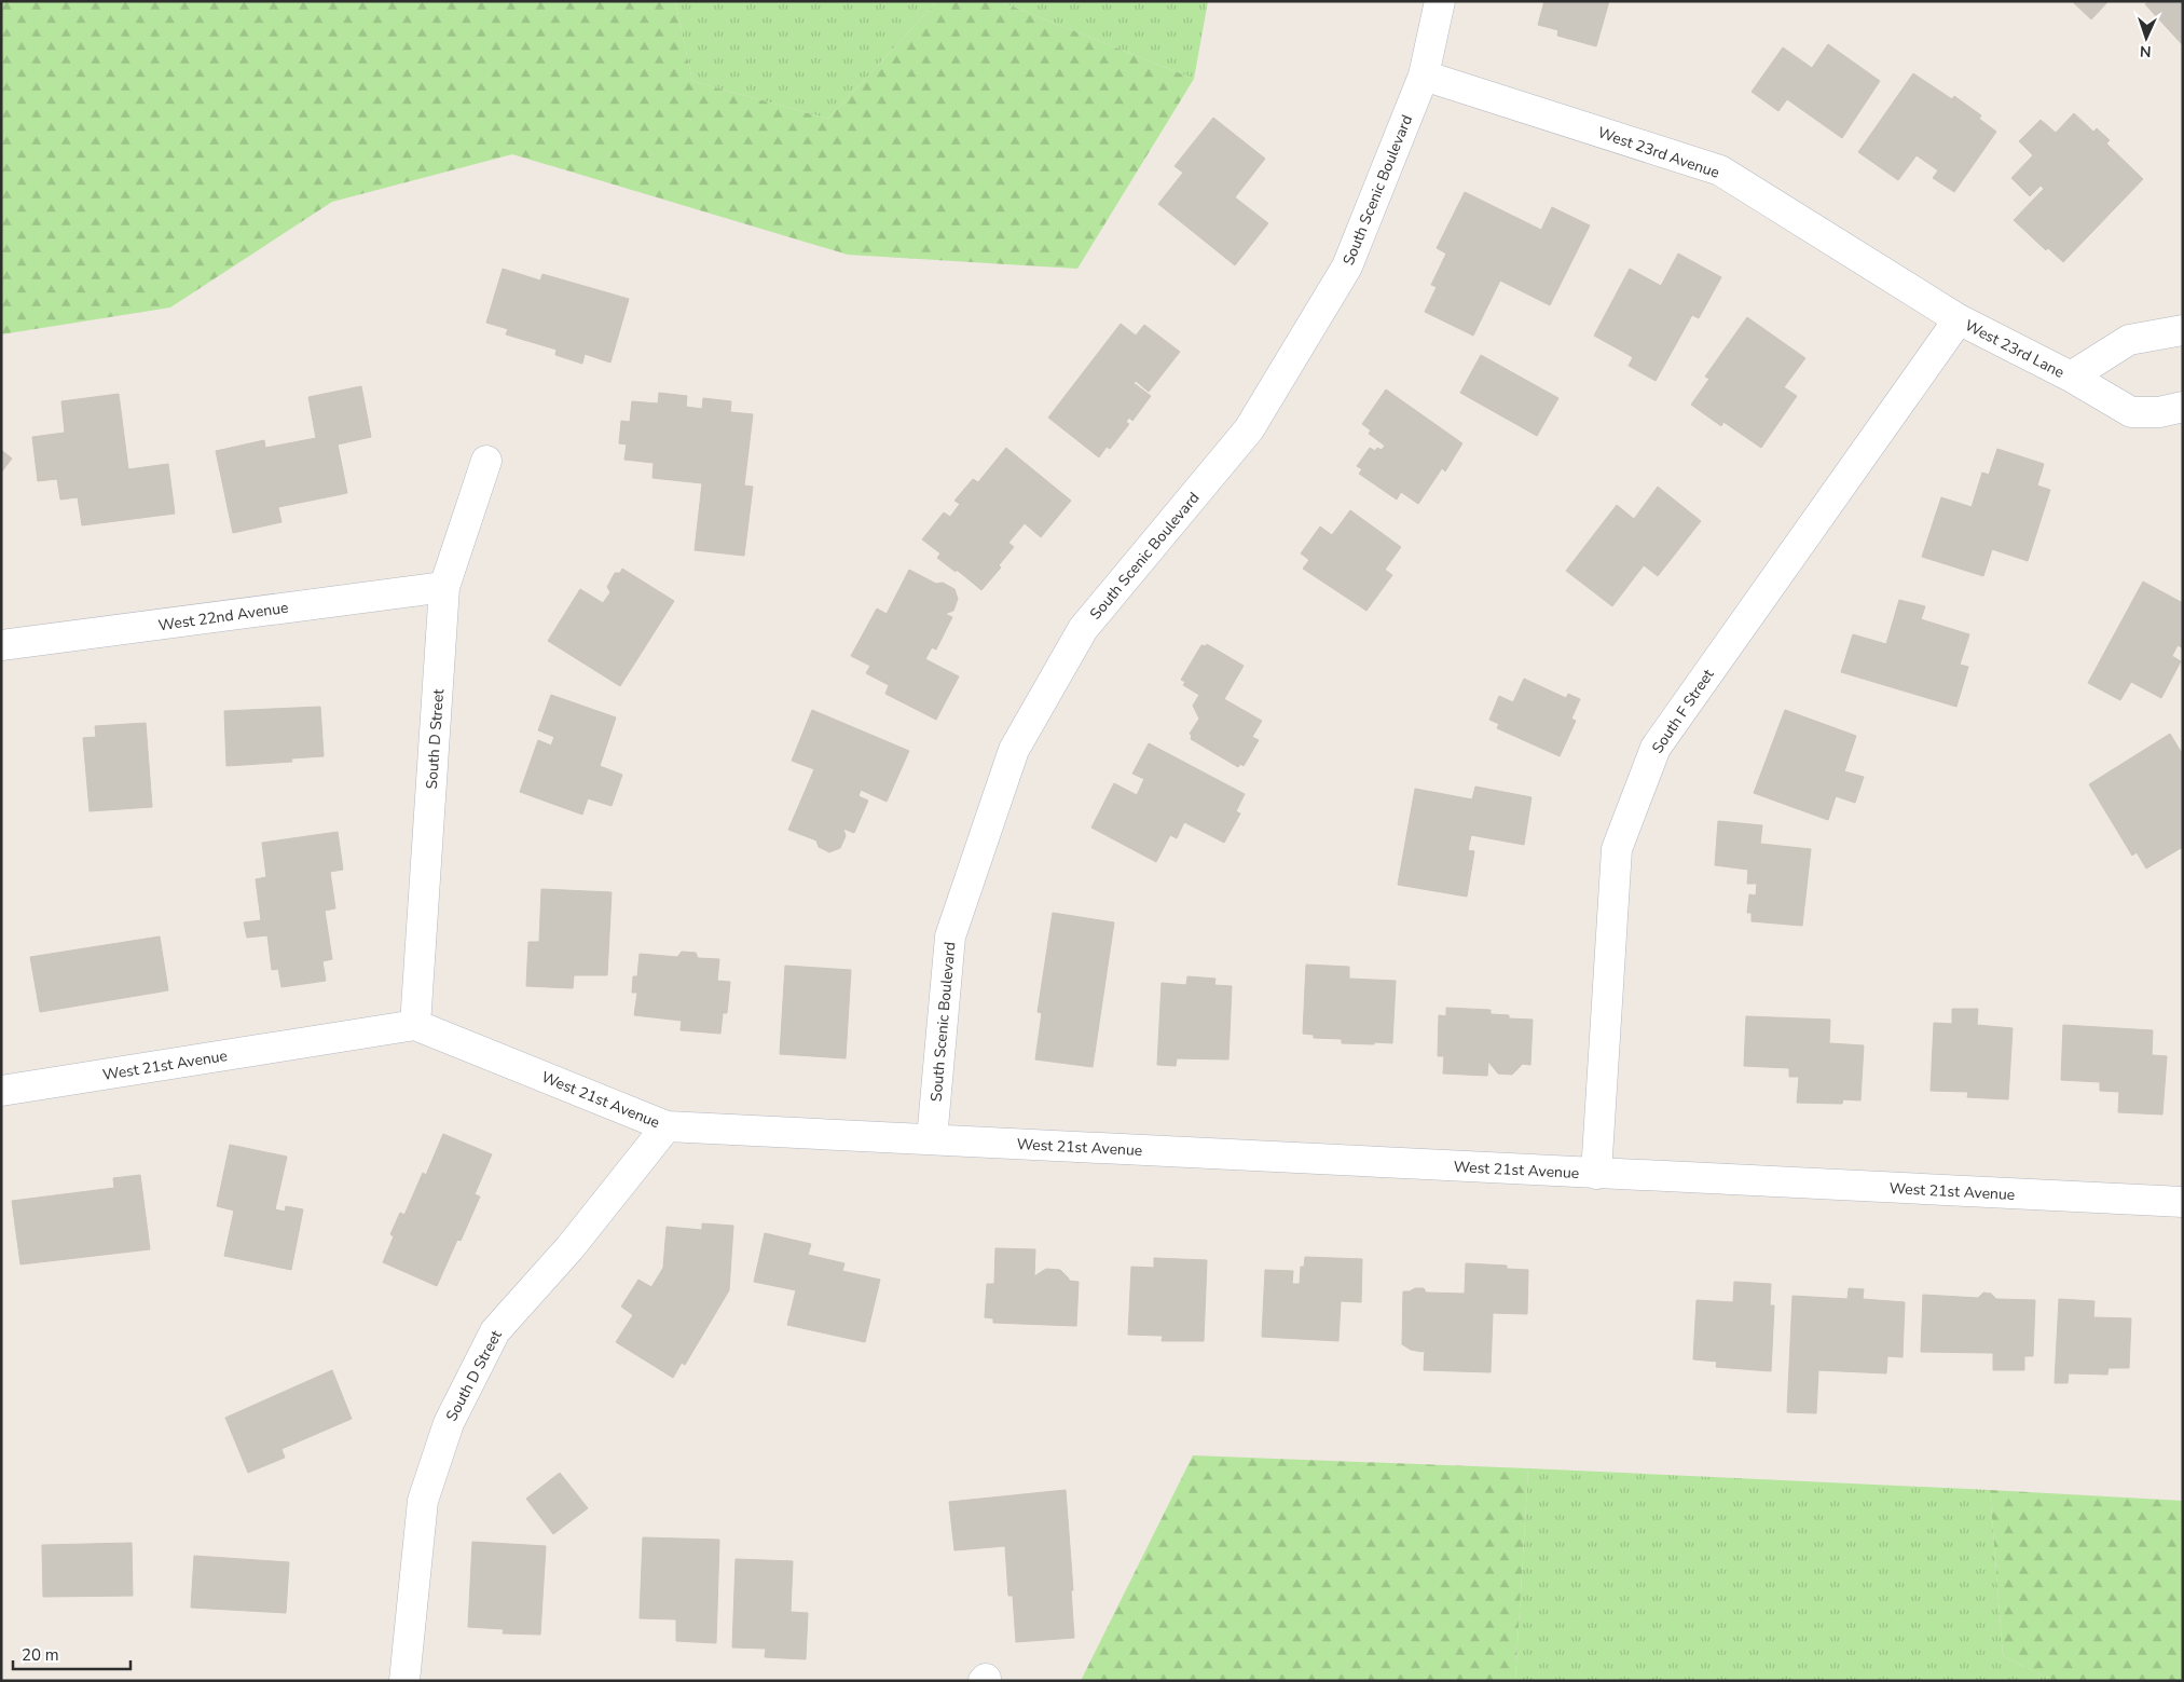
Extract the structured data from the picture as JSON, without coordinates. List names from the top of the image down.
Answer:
{
  "streets": {
    "street": [
      "West 23rd Avenue",
      "South Scenic Boulevard",
      "West 23rd Lane",
      "West 22nd Avenue",
      "South F Street",
      "South D Street",
      "West 21st Avenue"
    ]
  },
  "crossings": [
    ["West 23rd Avenue", "South Scenic Boulevard"],
    ["West 23rd Avenue", "West 23rd Lane"],
    ["West 23rd Avenue", "South F Street"],
    ["South Scenic Boulevard", "West 21st Avenue"],
    ["West 23rd Lane", "South F Street"],
    ["West 22nd Avenue", "South D Street"],
    ["South F Street", "West 21st Avenue"],
    ["South D Street", "West 21st Avenue"]
  ],
  "scale_bar": "20 m",
  "north": "bottom"
}
